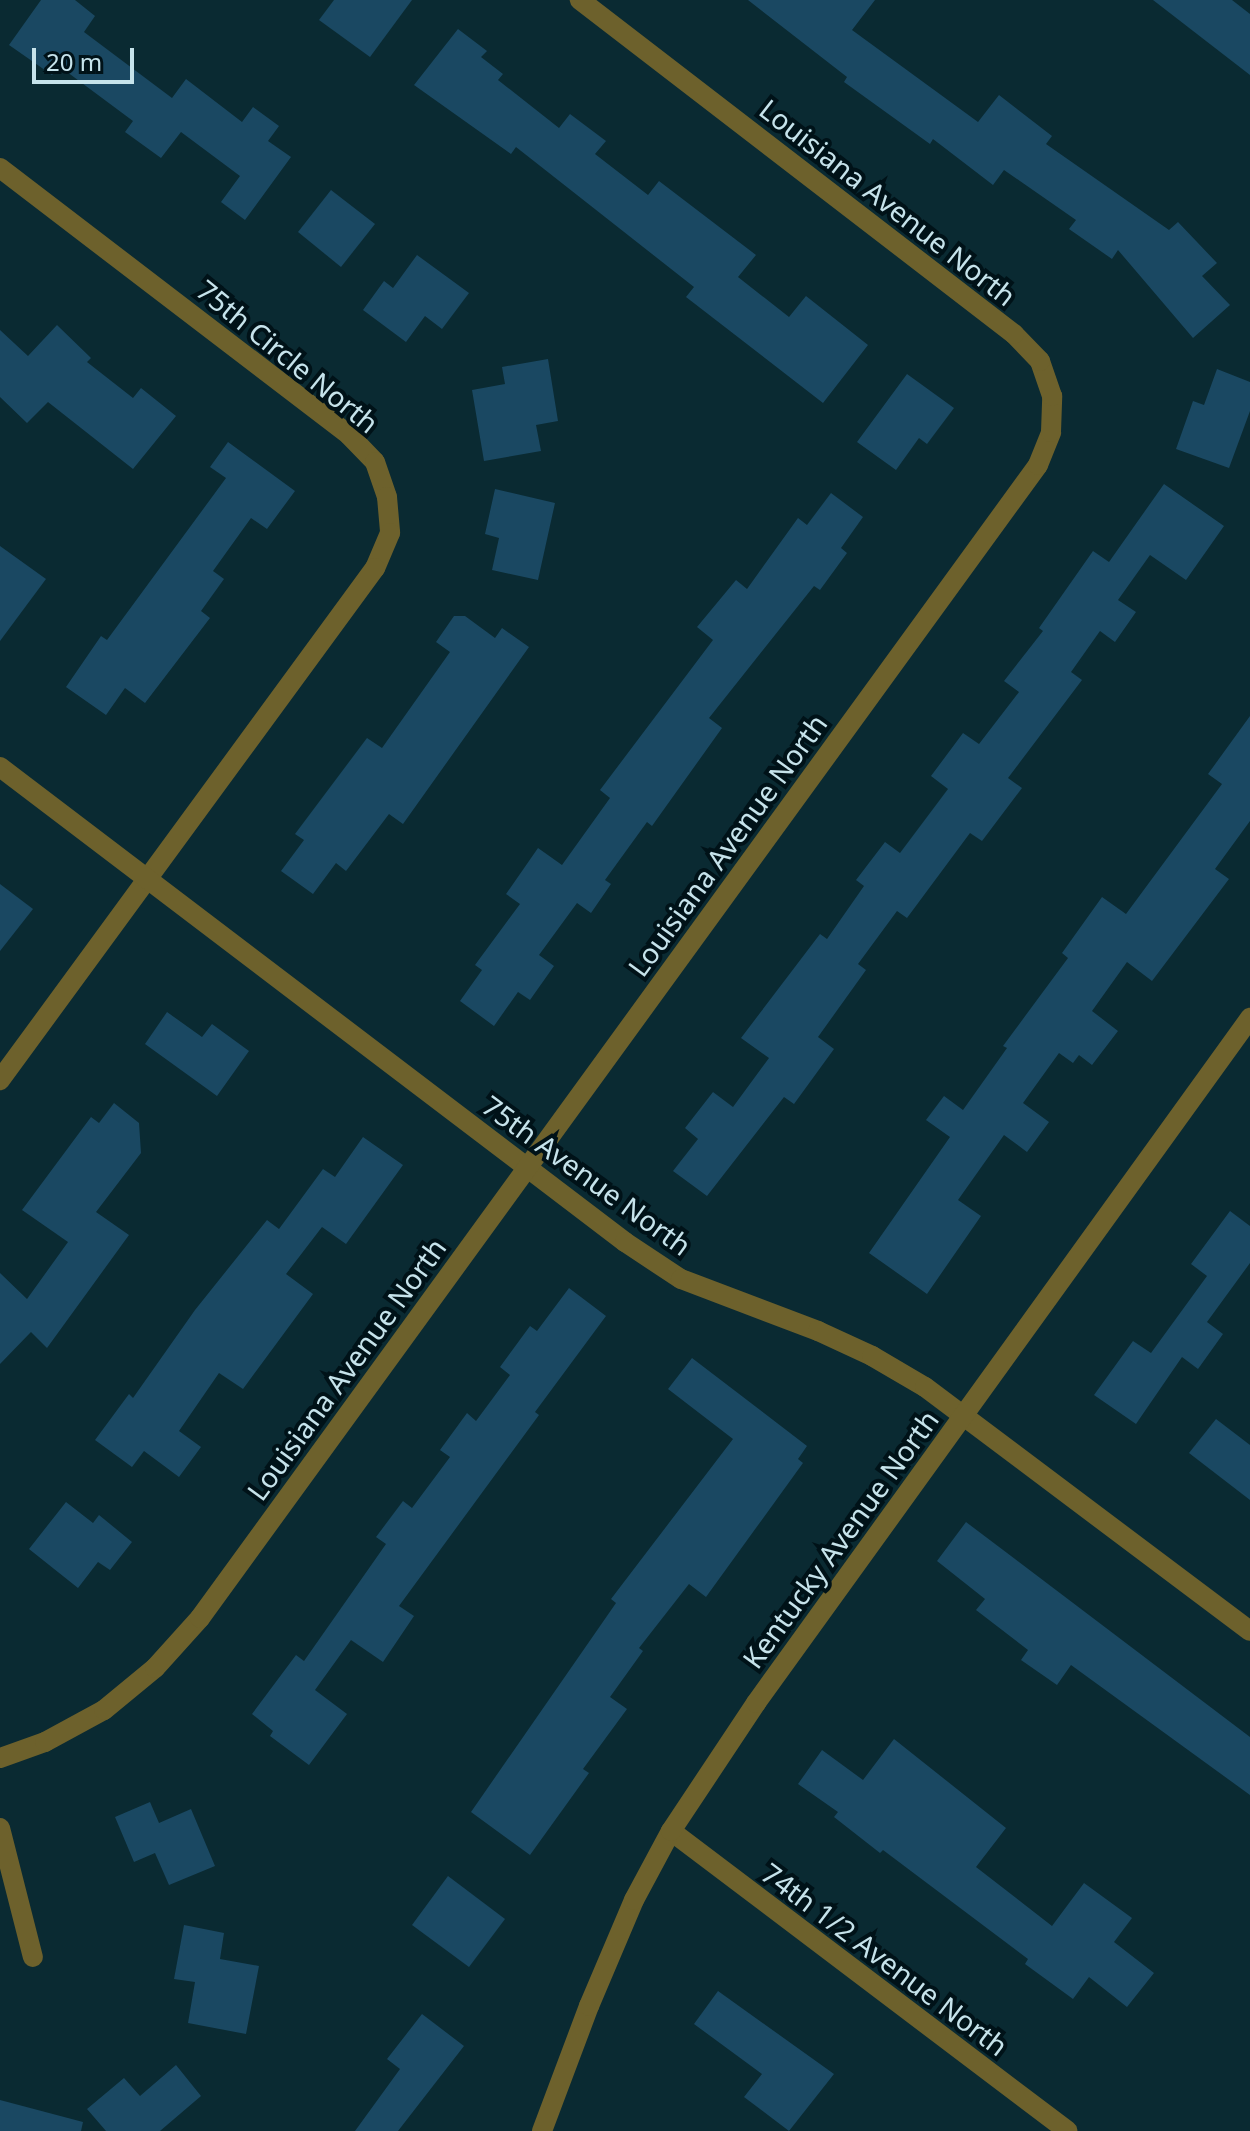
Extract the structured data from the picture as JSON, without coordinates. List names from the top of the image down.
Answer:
{
  "streets": {
    "street": [
      "Louisiana Avenue North",
      "75th Circle North",
      "75th Avenue North",
      "Kentucky Avenue North",
      "74th 1/2 Avenue North"
    ]
  },
  "crossings": [
    ["Louisiana Avenue North", "75th Avenue North"],
    ["75th Circle North", "75th Avenue North"],
    ["75th Avenue North", "Kentucky Avenue North"],
    ["Kentucky Avenue North", "74th 1/2 Avenue North"]
  ],
  "scale_bar": "20 m"
}
